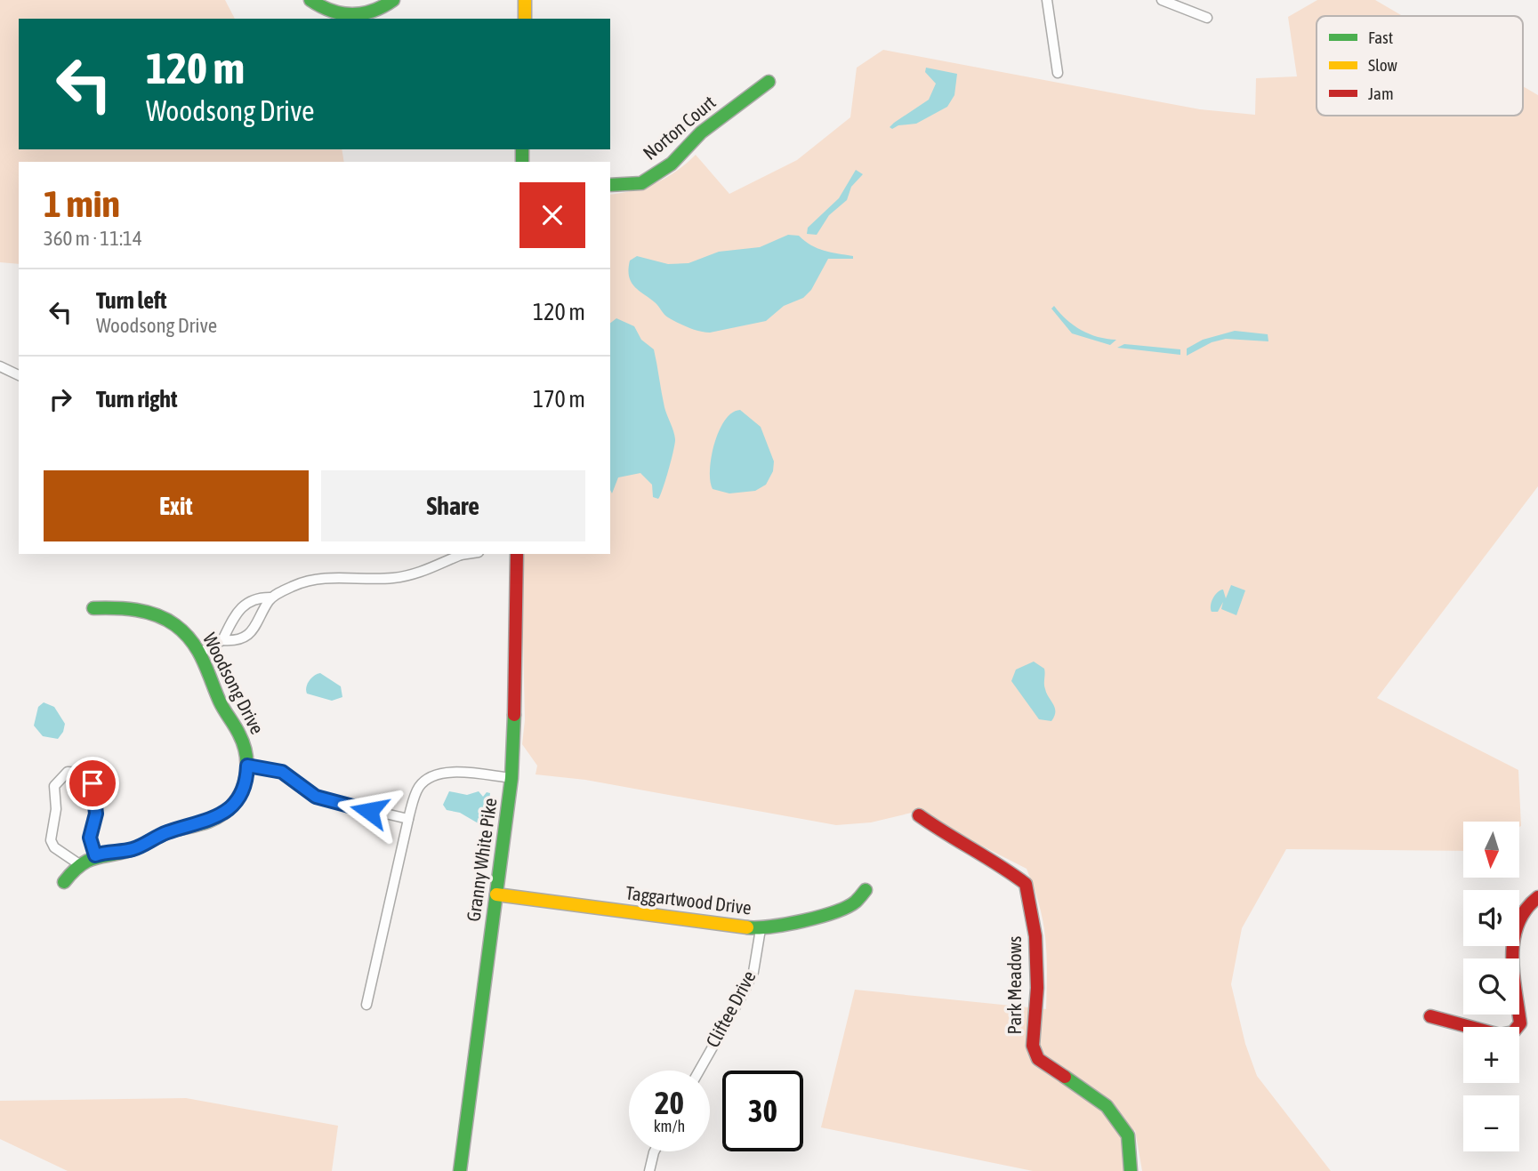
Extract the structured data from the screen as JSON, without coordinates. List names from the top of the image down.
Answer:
{
  "streets": {
    "street": [
      "Norton Court",
      "Woodsong Drive",
      "Granny White Pike",
      "Taggartwood Drive",
      "Park Meadows",
      "Cliftee Drive"
    ]
  },
  "crossings": [
    ["Granny White Pike", "Taggartwood Drive"],
    ["Taggartwood Drive", "Cliftee Drive"]
  ],
  "legend": ["Fast", "Slow", "Jam"],
  "north": "bottom",
  "page": {
    "turn": ["120 m", "Woodsong Drive"],
    "heading": ["1 min", "360 m · 11:14"],
    "list": [
      {
        "name": "Turn left",
        "note": "Woodsong Drive",
        "value": "120 m"
      },
      {
        "name": "Turn right",
        "value": "170 m"
      }
    ],
    "buttons": ["Exit", "Share"],
    "map_buttons": ["+", "−"],
    "speed": "20 km/h",
    "limit": "30"
  }
}
